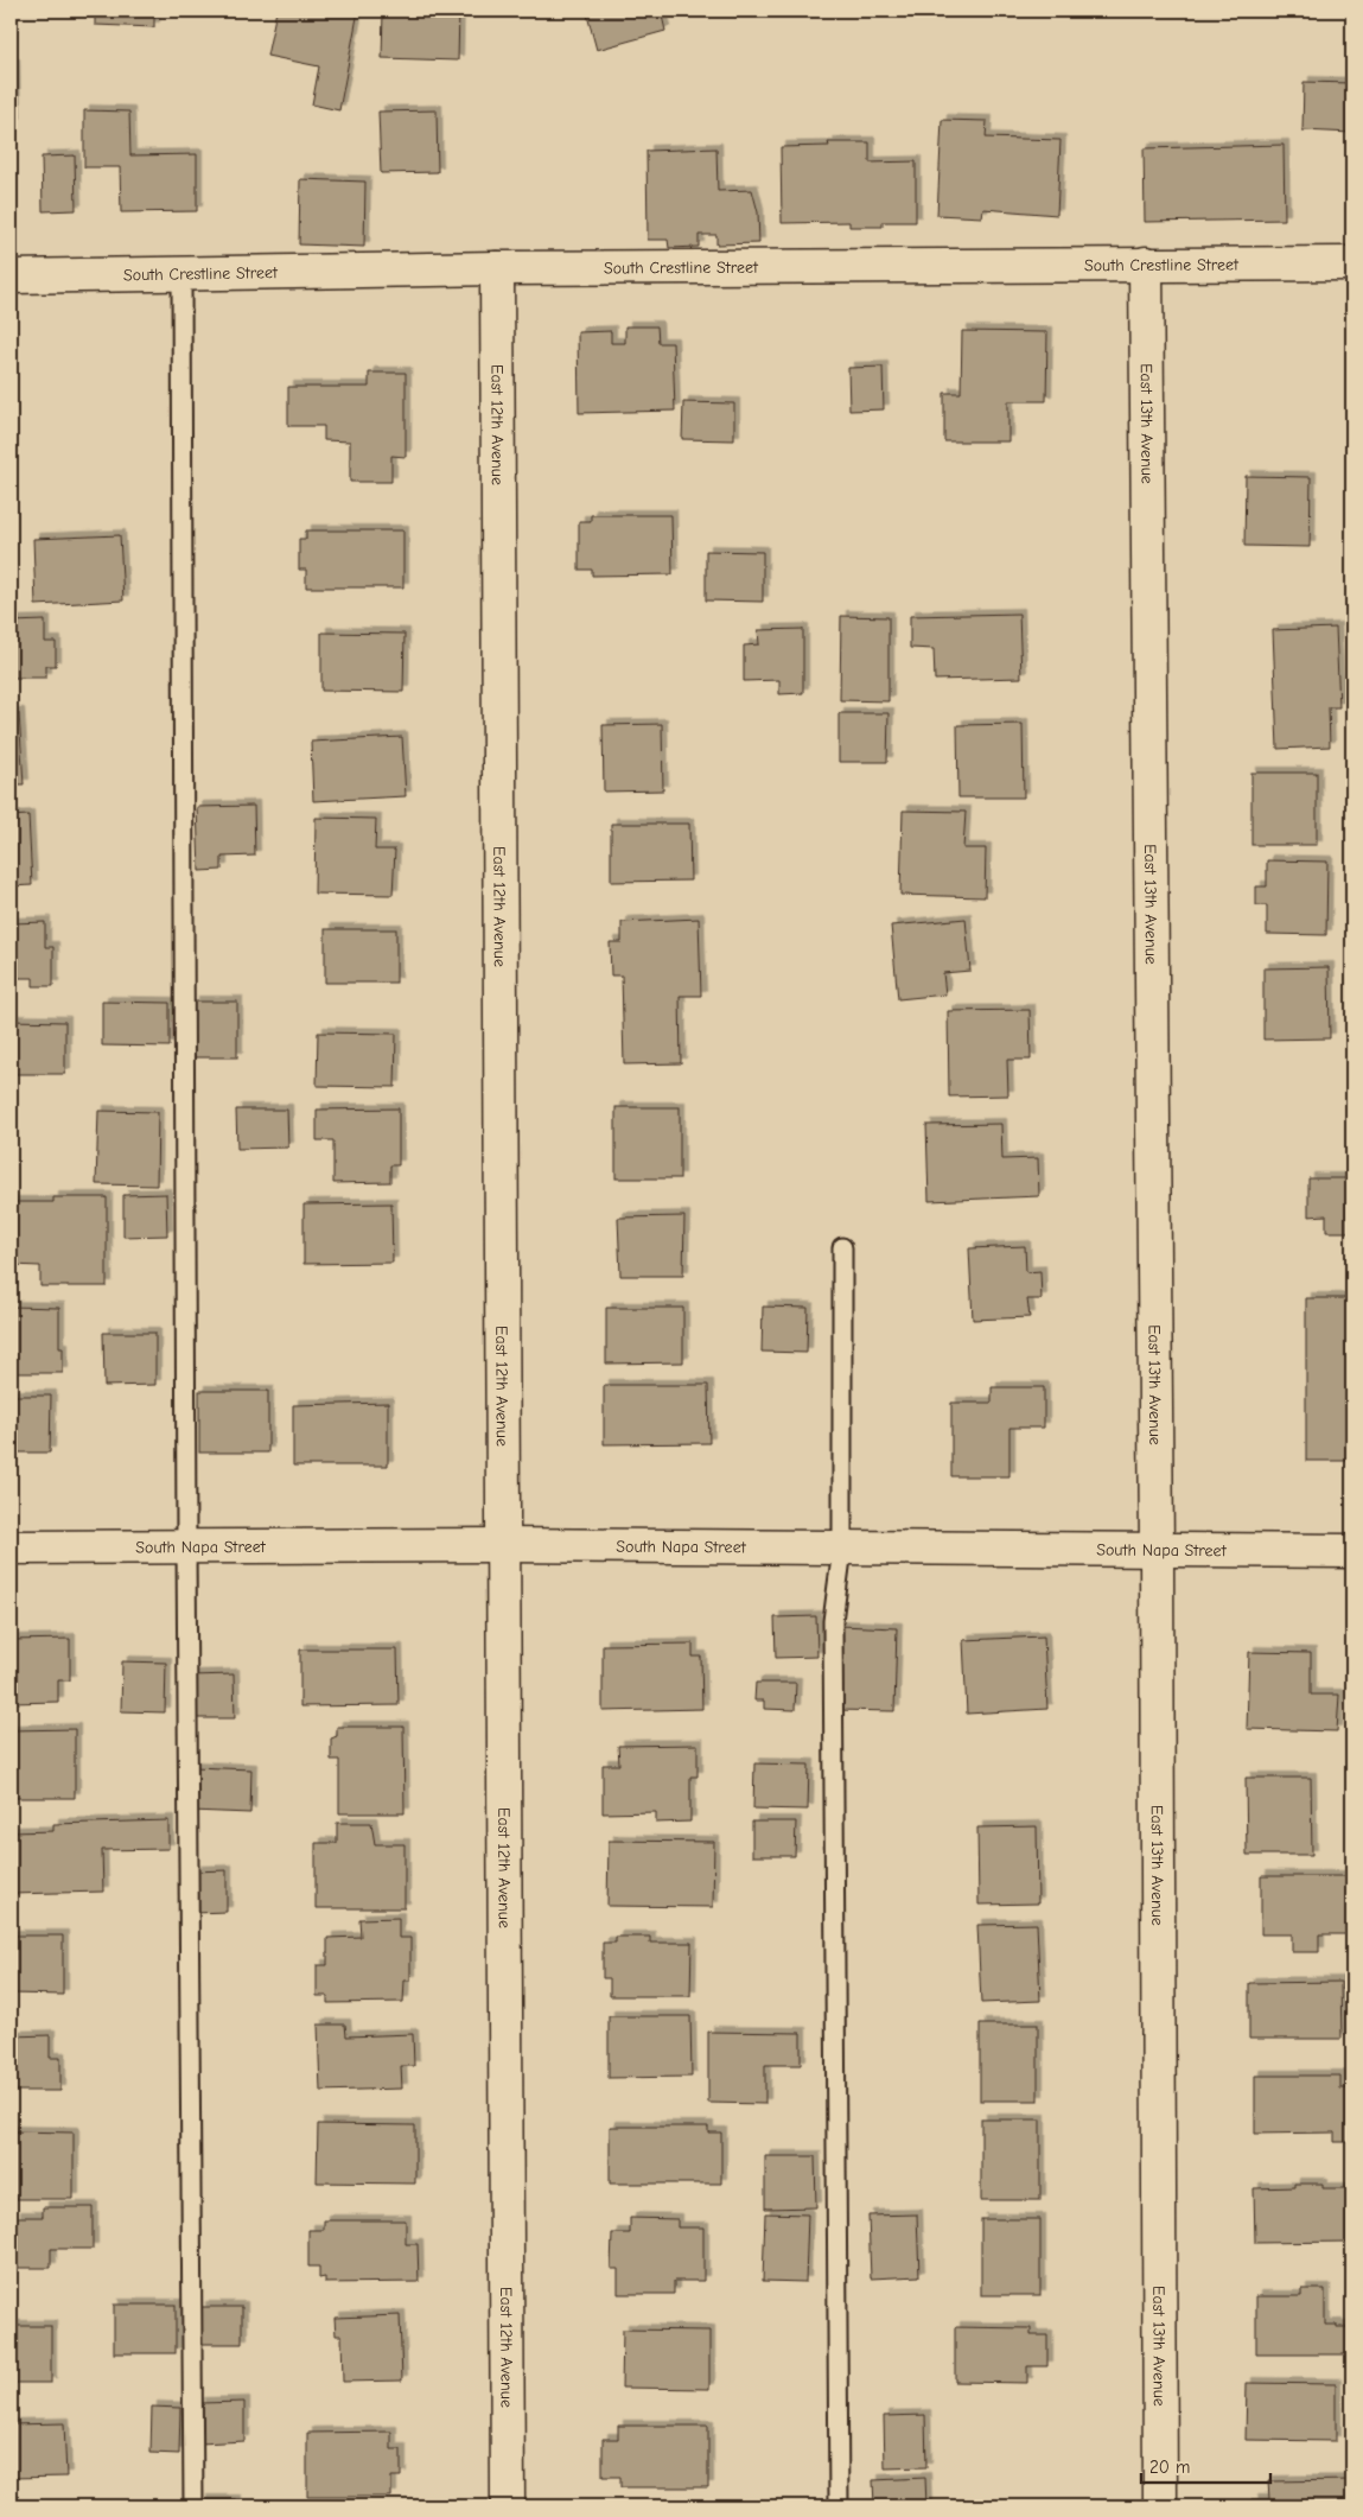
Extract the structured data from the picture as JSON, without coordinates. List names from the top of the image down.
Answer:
{
  "streets": {
    "street": [
      "South Crestline Street",
      "East 13th Avenue",
      "East 12th Avenue",
      "South Napa Street"
    ]
  },
  "crossings": [
    ["South Crestline Street", "East 13th Avenue"],
    ["South Crestline Street", "East 12th Avenue"],
    ["East 13th Avenue", "South Napa Street"],
    ["East 12th Avenue", "South Napa Street"]
  ],
  "scale_bar": "20 m"
}
